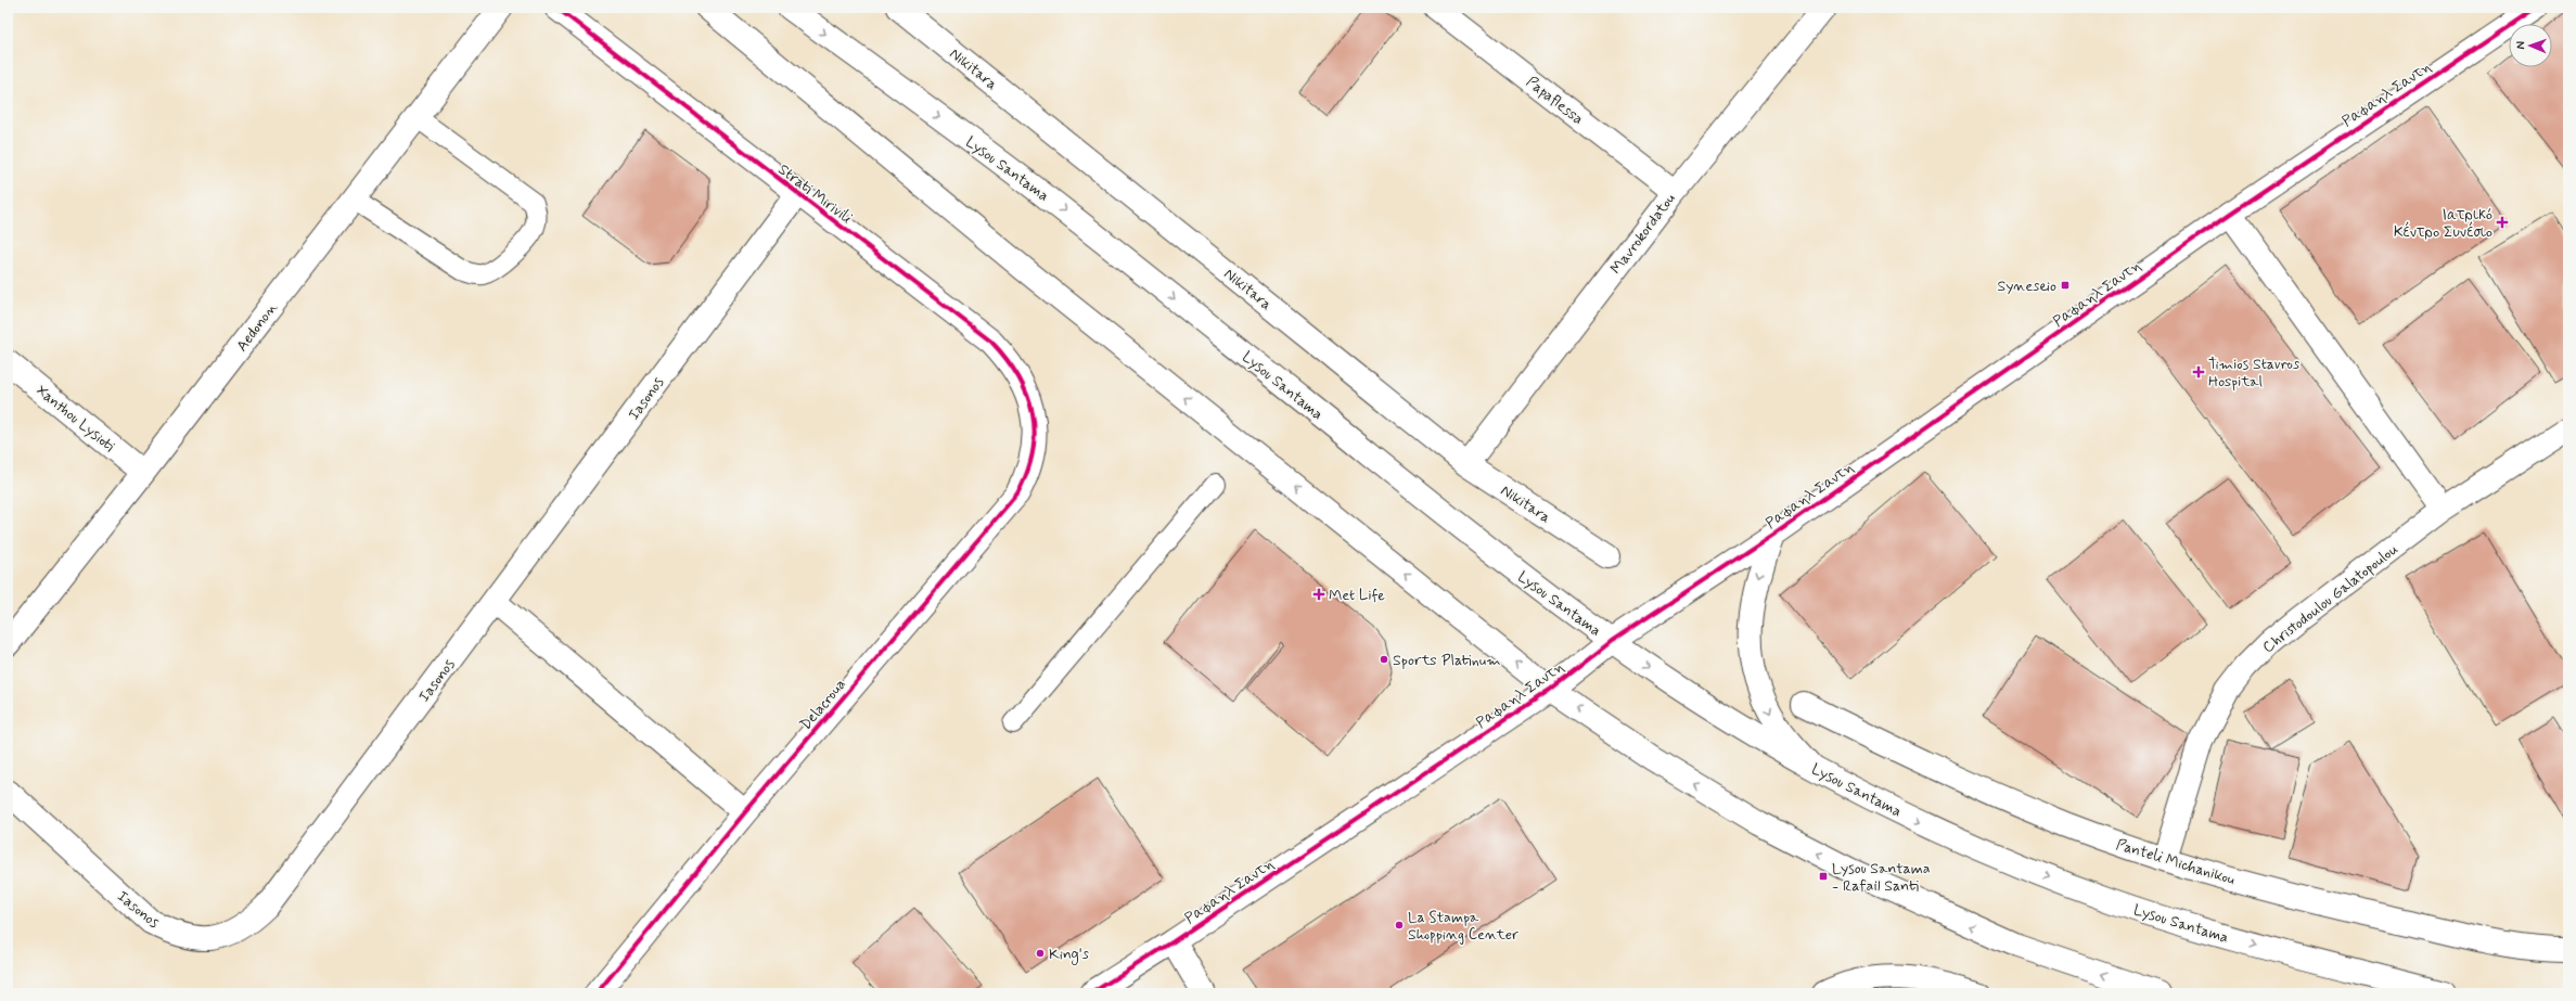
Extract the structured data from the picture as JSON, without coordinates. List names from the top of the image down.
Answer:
{
  "streets": {
    "street": [
      "Nikitara",
      "Ραφαηλ Σαντη",
      "Papaflessa",
      "Lysou Santama",
      "Strati Mirivili",
      "Mavrokordatou",
      "Aedonon",
      "Iasonos",
      "Xanthou Lysioti",
      "Christodoulou Galatopoulou",
      "Delacroua",
      "Panteli Michanikou"
    ]
  },
  "crossings": [
    ["Nikitara", "Mavrokordatou"],
    ["Ραφαηλ Σαντη", "Lysou Santama"],
    ["Papaflessa", "Mavrokordatou"],
    ["Strati Mirivili", "Iasonos"],
    ["Strati Mirivili", "Delacroua"],
    ["Aedonon", "Xanthou Lysioti"],
    ["Christodoulou Galatopoulou", "Panteli Michanikou"]
  ],
  "places": {
    "health": ["Ιατρικό Κέντρο Συνέσιο", "Timios Stavros Hospital", "Met Life"],
    "transit": ["Syneseio", "Lysou Santama - Rafail Santi"],
    "other": ["Sports Platinum", "La Stampa Shopping Center", "King's"]
  },
  "north": "left"
}
